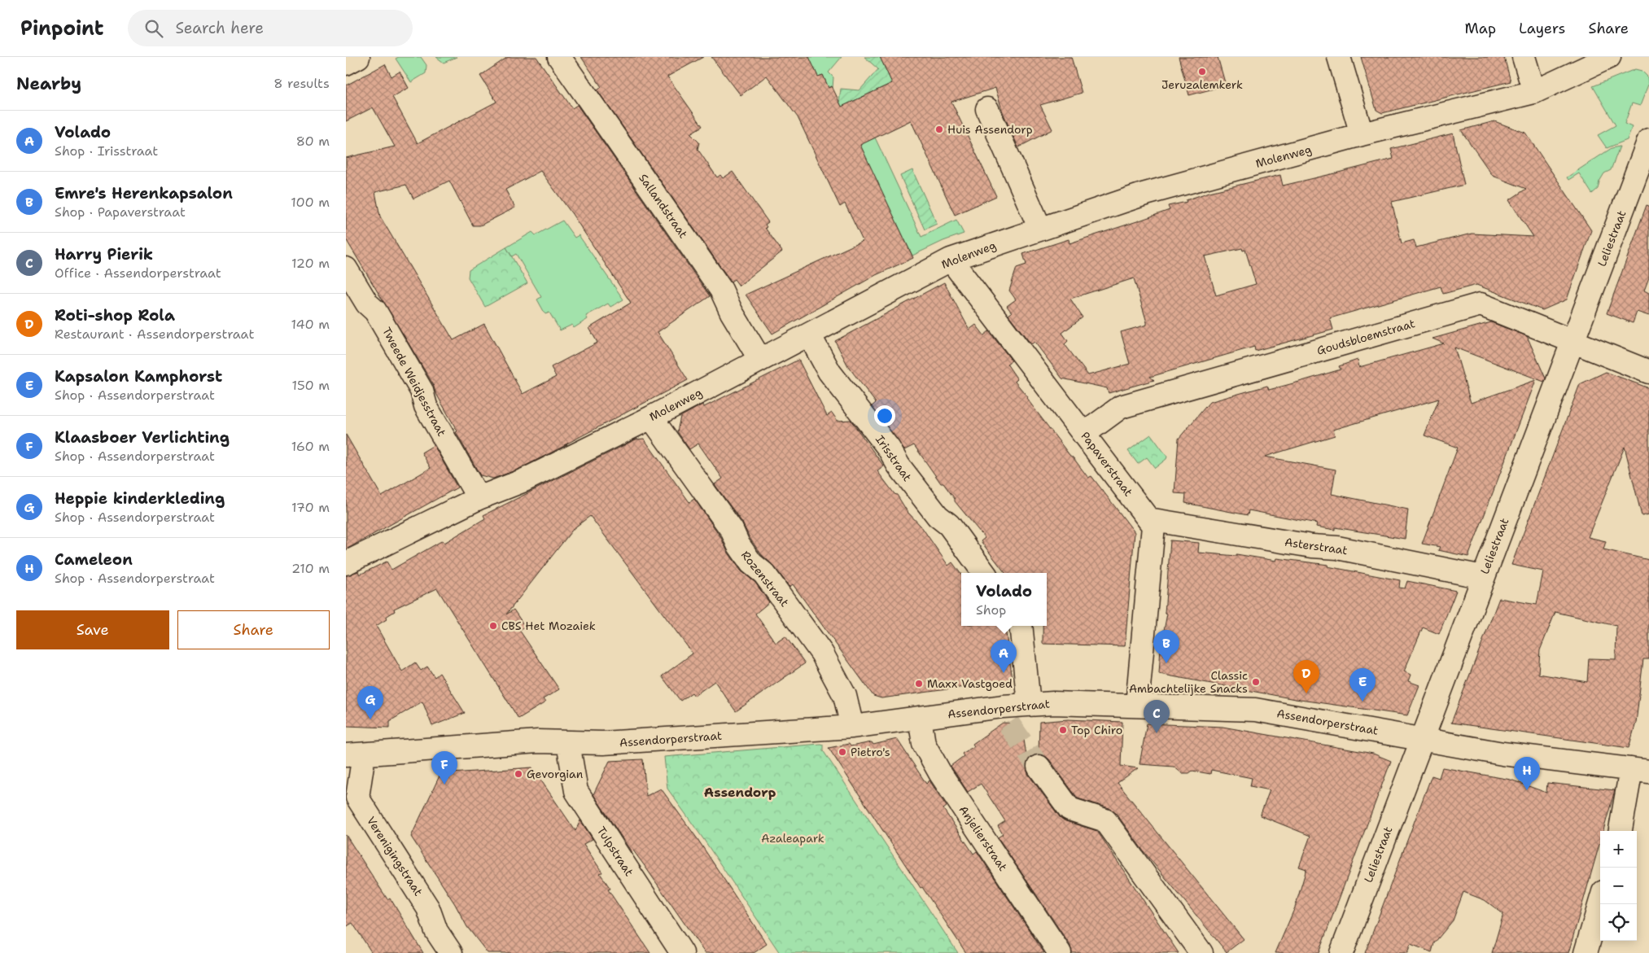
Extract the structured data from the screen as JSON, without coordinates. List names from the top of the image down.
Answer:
{
  "streets": {
    "street": [
      "Molenweg",
      "Sallandstraat",
      "Leliestraat",
      "Goudsbloemstraat",
      "Tweede Weidjesstraat",
      "Irisstraat",
      "Papaverstraat",
      "Asterstraat",
      "Rozenstraat",
      "Assendorperstraat",
      "Anjelierstraat",
      "Tulpstraat",
      "Verenigingstraat"
    ]
  },
  "crossings": [
    ["Molenweg", "Sallandstraat"],
    ["Molenweg", "Tweede Weidjesstraat"],
    ["Molenweg", "Irisstraat"],
    ["Molenweg", "Papaverstraat"],
    ["Molenweg", "Rozenstraat"],
    ["Leliestraat", "Goudsbloemstraat"],
    ["Leliestraat", "Asterstraat"],
    ["Leliestraat", "Assendorperstraat"],
    ["Goudsbloemstraat", "Papaverstraat"],
    ["Papaverstraat", "Asterstraat"],
    ["Papaverstraat", "Assendorperstraat"],
    ["Rozenstraat", "Assendorperstraat"],
    ["Assendorperstraat", "Anjelierstraat"],
    ["Assendorperstraat", "Tulpstraat"],
    ["Assendorperstraat", "Verenigingstraat"]
  ],
  "districts": ["Assendorp"],
  "parks": ["Azaleapark"],
  "places": [
    "Jeruzalemkerk",
    "Huis Assendorp",
    "CBS Het Mozaiek",
    "Classic Ambachtelijke Snacks",
    "Maxx Vastgoed",
    "Top Chiro",
    "Pietro's",
    "Gevorgian"
  ],
  "page": {
    "header": "Pinpoint",
    "search": "Search here",
    "nav": ["Map", "Layers", "Share"],
    "heading": ["Nearby", "8 results"],
    "list": [
      {
        "mark": "A",
        "name": "Volado",
        "note": "Shop · Irisstraat",
        "value": "80 m"
      },
      {
        "mark": "B",
        "name": "Emre's Herenkapsalon",
        "note": "Shop · Papaverstraat",
        "value": "100 m"
      },
      {
        "mark": "C",
        "name": "Harry Pierik",
        "note": "Office · Assendorperstraat",
        "value": "120 m"
      },
      {
        "mark": "D",
        "name": "Roti-shop Rola",
        "note": "Restaurant · Assendorperstraat",
        "value": "140 m"
      },
      {
        "mark": "E",
        "name": "Kapsalon Kamphorst",
        "note": "Shop · Assendorperstraat",
        "value": "150 m"
      },
      {
        "mark": "F",
        "name": "Klaasboer Verlichting",
        "note": "Shop · Assendorperstraat",
        "value": "160 m"
      },
      {
        "mark": "G",
        "name": "Heppie kinderkleding",
        "note": "Shop · Assendorperstraat",
        "value": "170 m"
      },
      {
        "mark": "H",
        "name": "Cameleon",
        "note": "Shop · Assendorperstraat",
        "value": "210 m"
      }
    ],
    "popup": ["Volado", "Shop"],
    "buttons": ["Save", "Share"],
    "pins": [
      "B",
      "A",
      "D",
      "E",
      "G",
      "C",
      "F",
      "H"
    ],
    "map_buttons": ["+", "−"]
  }
}
